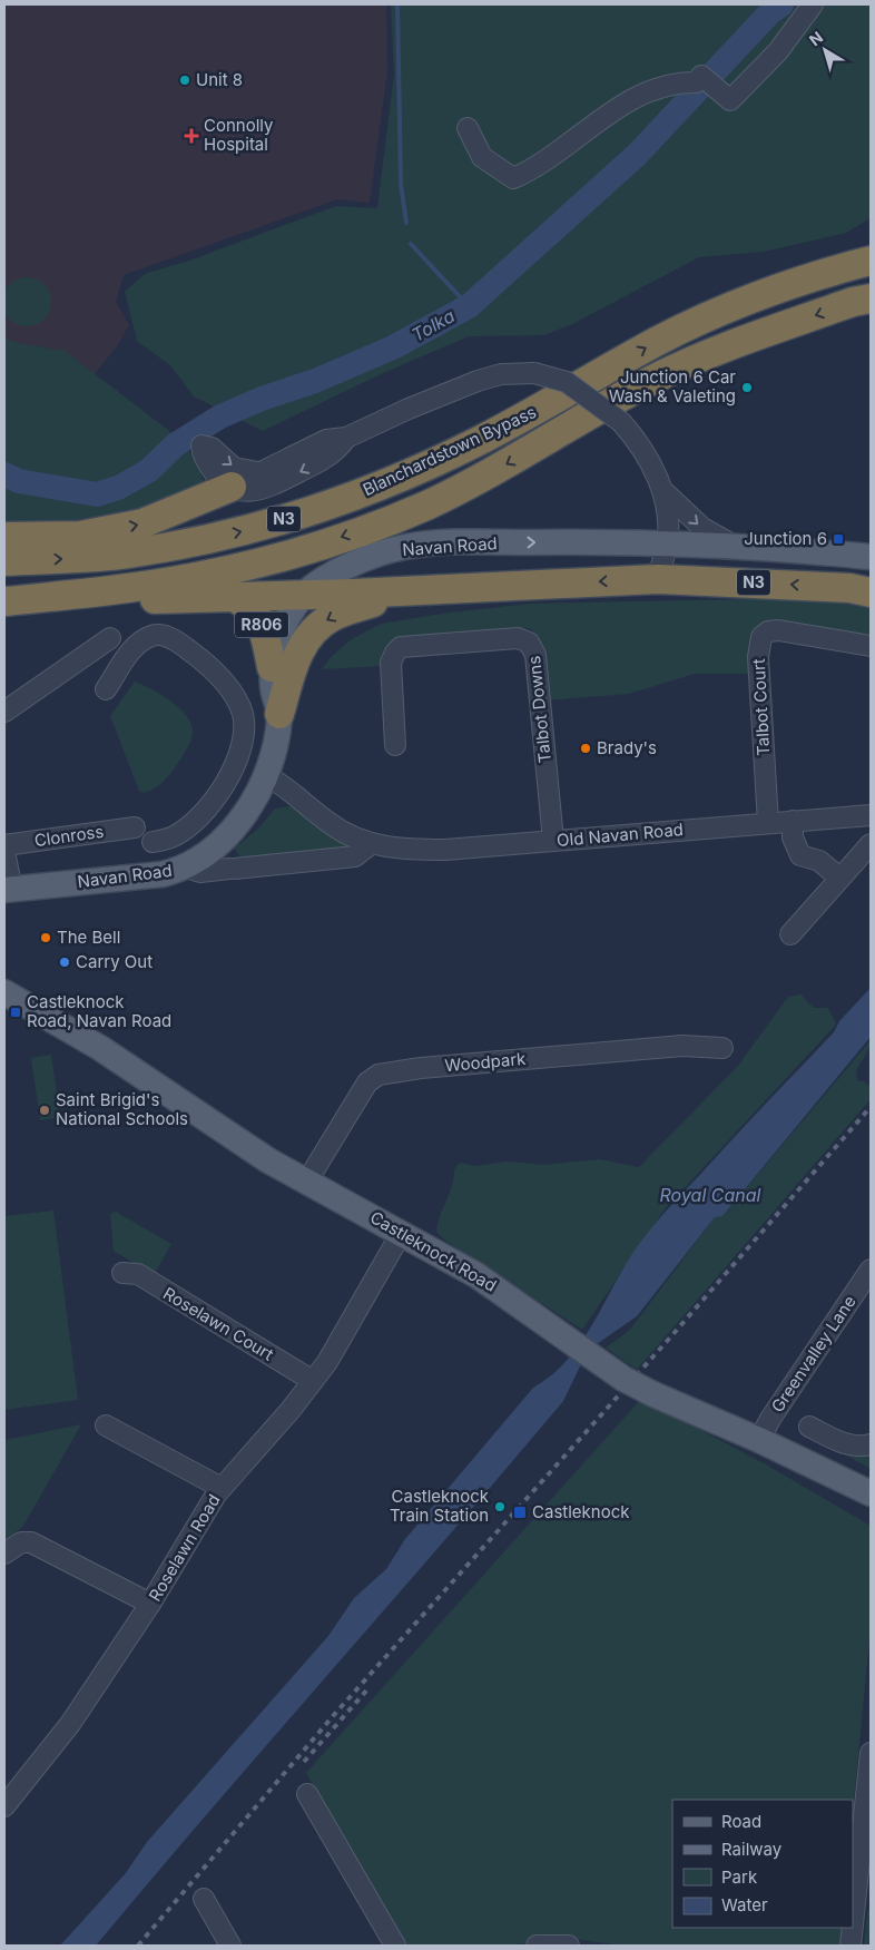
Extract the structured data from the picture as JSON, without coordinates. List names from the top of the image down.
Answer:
{
  "streets": {
    "highway": ["Blanchardstown Bypass", "N3", "R806"],
    "main road": ["Navan Road", "Castleknock Road"],
    "street": [
      "Talbot Court",
      "Talbot Downs",
      "Old Navan Road",
      "Clonross",
      "Woodpark",
      "Roselawn Court",
      "Greenvalley Lane",
      "Roselawn Road"
    ]
  },
  "crossings": [
    ["N3", "Navan Road"],
    ["N3", "R806"],
    ["Navan Road", "R806"],
    ["Navan Road", "Old Navan Road"],
    ["Talbot Court", "Old Navan Road"],
    ["Talbot Downs", "Old Navan Road"],
    ["Woodpark", "Castleknock Road"],
    ["Castleknock Road", "Greenvalley Lane"],
    ["Castleknock Road", "Roselawn Road"],
    ["Roselawn Court", "Roselawn Road"]
  ],
  "water": ["Tolka", "Royal Canal"],
  "places": {
    "other": [
      "Unit 8",
      "Junction 6 Car Wash & Valeting",
      "Brady's",
      "The Bell",
      "Carry Out",
      "Saint Brigid's National Schools",
      "Castleknock Train Station"
    ],
    "health": ["Connolly Hospital"],
    "transit": ["Junction 6", "Castleknock Road, Navan Road", "Castleknock"]
  },
  "legend": [
    "Road",
    "Railway",
    "Park",
    "Water"
  ],
  "north": "top left"
}
